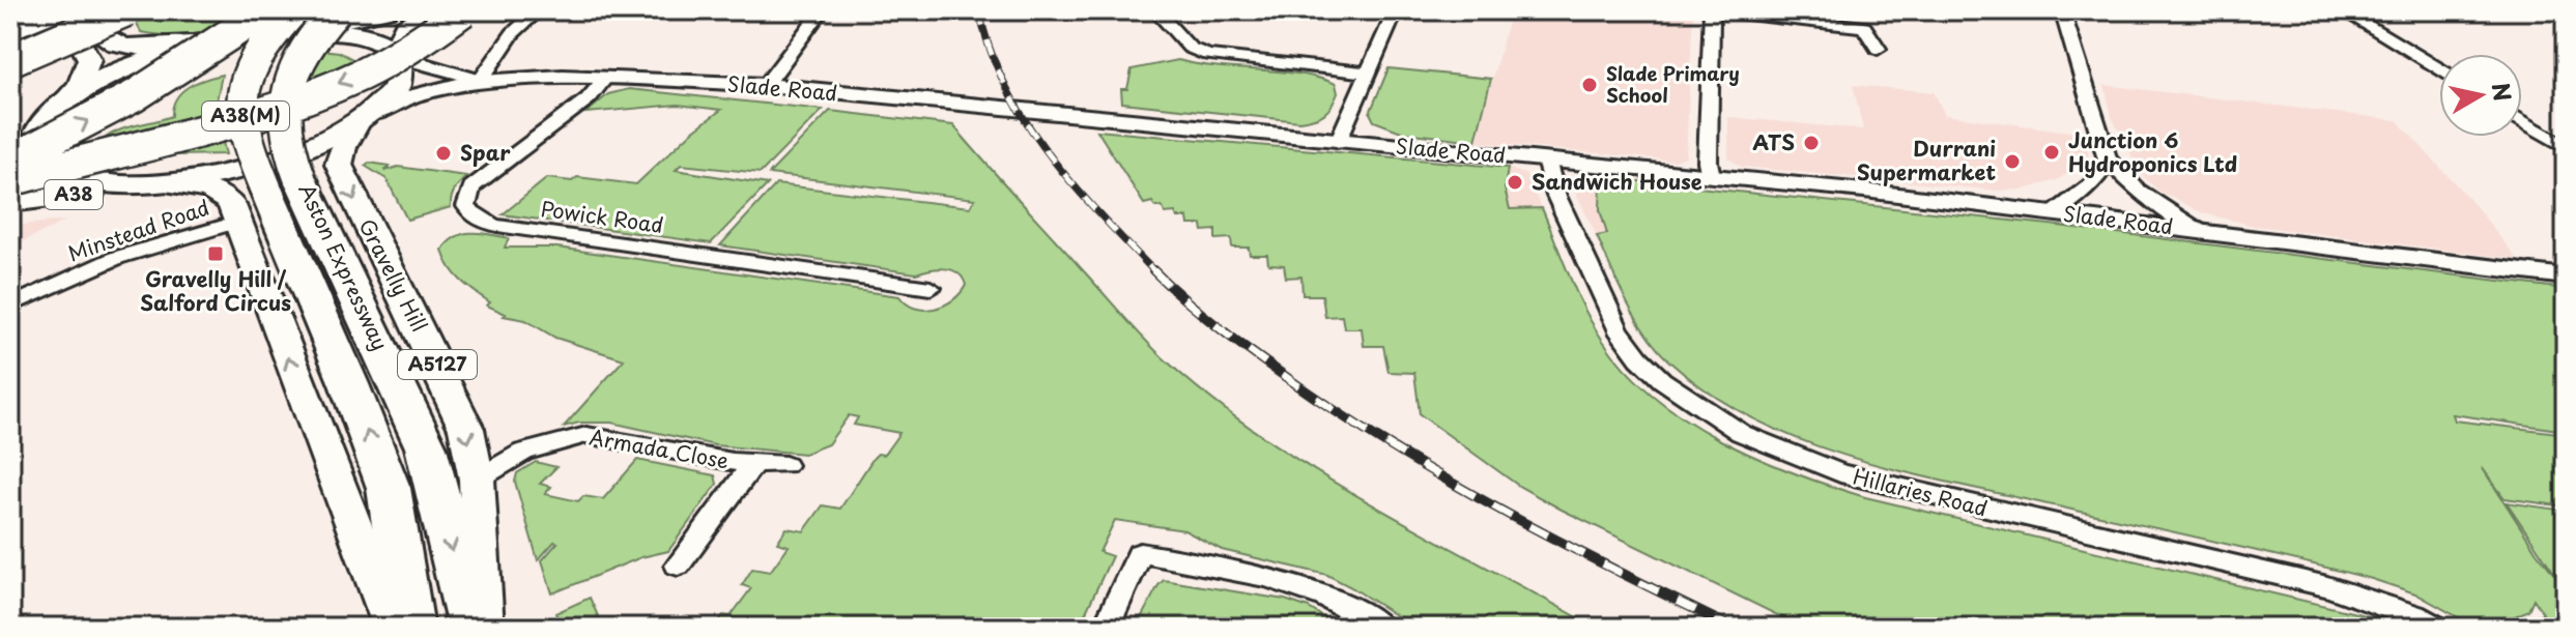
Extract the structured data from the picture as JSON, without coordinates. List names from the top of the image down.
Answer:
{
  "streets": {
    "highway": ["A38(M)", "A38", "Aston Expressway"],
    "main road": ["Gravelly Hill", "A5127"],
    "street": [
      "Slade Road",
      "Powick Road",
      "Minstead Road",
      "Armada Close",
      "Hillaries Road"
    ]
  },
  "crossings": [
    ["Slade Road", "Powick Road"],
    ["Slade Road", "Gravelly Hill"],
    ["Slade Road", "Hillaries Road"],
    ["Gravelly Hill", "Armada Close"]
  ],
  "places": {
    "other": [
      "Slade Primary School",
      "ATS",
      "Junction 6 Hydroponics Ltd",
      "Spar",
      "Durrani Supermarket",
      "Sandwich House"
    ],
    "transit": ["Gravelly Hill / Salford Circus"]
  },
  "north": "right"
}
